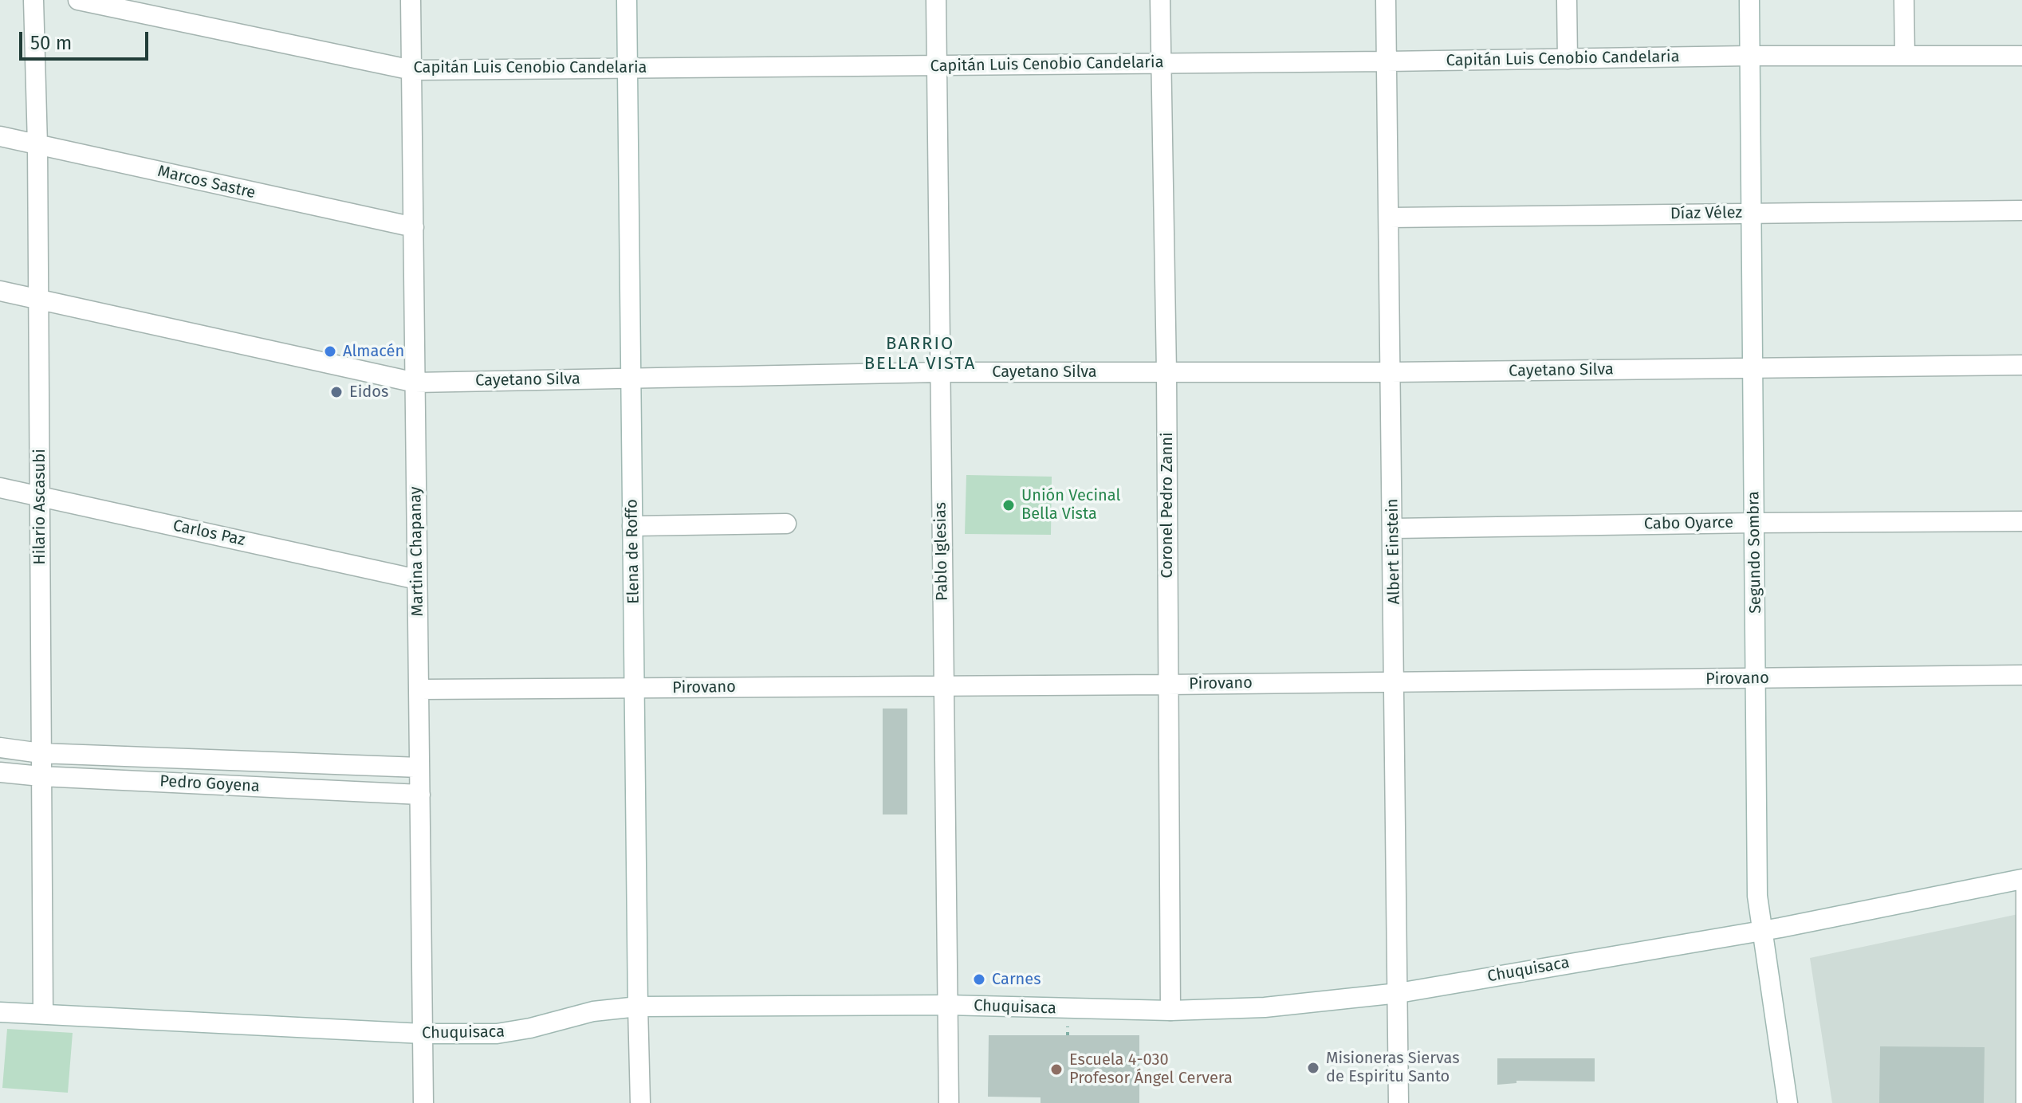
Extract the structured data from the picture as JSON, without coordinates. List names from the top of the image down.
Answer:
{
  "streets": {
    "street": [
      "Capitán Luis Cenobio Candelaria",
      "Marcos Sastre",
      "Díaz Vélez",
      "Cayetano Silva",
      "Coronel Pedro Zanni",
      "Hilario Ascasubi",
      "Cabo Oyarce",
      "Carlos Paz",
      "Martina Chapanay",
      "Elena de Roffo",
      "Pablo Iglesias",
      "Albert Einstein",
      "Segundo Sombra",
      "Pirovano",
      "Pedro Goyena",
      "Chuquisaca"
    ]
  },
  "crossings": [
    ["Capitán Luis Cenobio Candelaria", "Coronel Pedro Zanni"],
    ["Capitán Luis Cenobio Candelaria", "Martina Chapanay"],
    ["Capitán Luis Cenobio Candelaria", "Elena de Roffo"],
    ["Capitán Luis Cenobio Candelaria", "Pablo Iglesias"],
    ["Capitán Luis Cenobio Candelaria", "Albert Einstein"],
    ["Capitán Luis Cenobio Candelaria", "Segundo Sombra"],
    ["Marcos Sastre", "Hilario Ascasubi"],
    ["Marcos Sastre", "Martina Chapanay"],
    ["Díaz Vélez", "Albert Einstein"],
    ["Díaz Vélez", "Segundo Sombra"],
    ["Cayetano Silva", "Coronel Pedro Zanni"],
    ["Cayetano Silva", "Hilario Ascasubi"],
    ["Cayetano Silva", "Martina Chapanay"],
    ["Cayetano Silva", "Elena de Roffo"],
    ["Cayetano Silva", "Pablo Iglesias"],
    ["Cayetano Silva", "Albert Einstein"],
    ["Cayetano Silva", "Segundo Sombra"],
    ["Coronel Pedro Zanni", "Pirovano"],
    ["Coronel Pedro Zanni", "Chuquisaca"],
    ["Hilario Ascasubi", "Carlos Paz"],
    ["Hilario Ascasubi", "Pedro Goyena"],
    ["Hilario Ascasubi", "Chuquisaca"],
    ["Cabo Oyarce", "Albert Einstein"],
    ["Cabo Oyarce", "Segundo Sombra"],
    ["Carlos Paz", "Martina Chapanay"],
    ["Martina Chapanay", "Pirovano"],
    ["Martina Chapanay", "Pedro Goyena"],
    ["Martina Chapanay", "Chuquisaca"],
    ["Elena de Roffo", "Pirovano"],
    ["Elena de Roffo", "Chuquisaca"],
    ["Pablo Iglesias", "Pirovano"],
    ["Pablo Iglesias", "Chuquisaca"],
    ["Albert Einstein", "Pirovano"],
    ["Albert Einstein", "Chuquisaca"],
    ["Segundo Sombra", "Pirovano"],
    ["Segundo Sombra", "Chuquisaca"]
  ],
  "districts": ["BARRIO BELLA VISTA"],
  "places": [
    "Almacén",
    "Eidos",
    "Unión Vecinal Bella Vista",
    "Carnes",
    "Misioneras Siervas de Espiritu Santo",
    "Escuela 4-030 Profesor Ángel Cervera"
  ],
  "scale_bar": "50 m"
}
